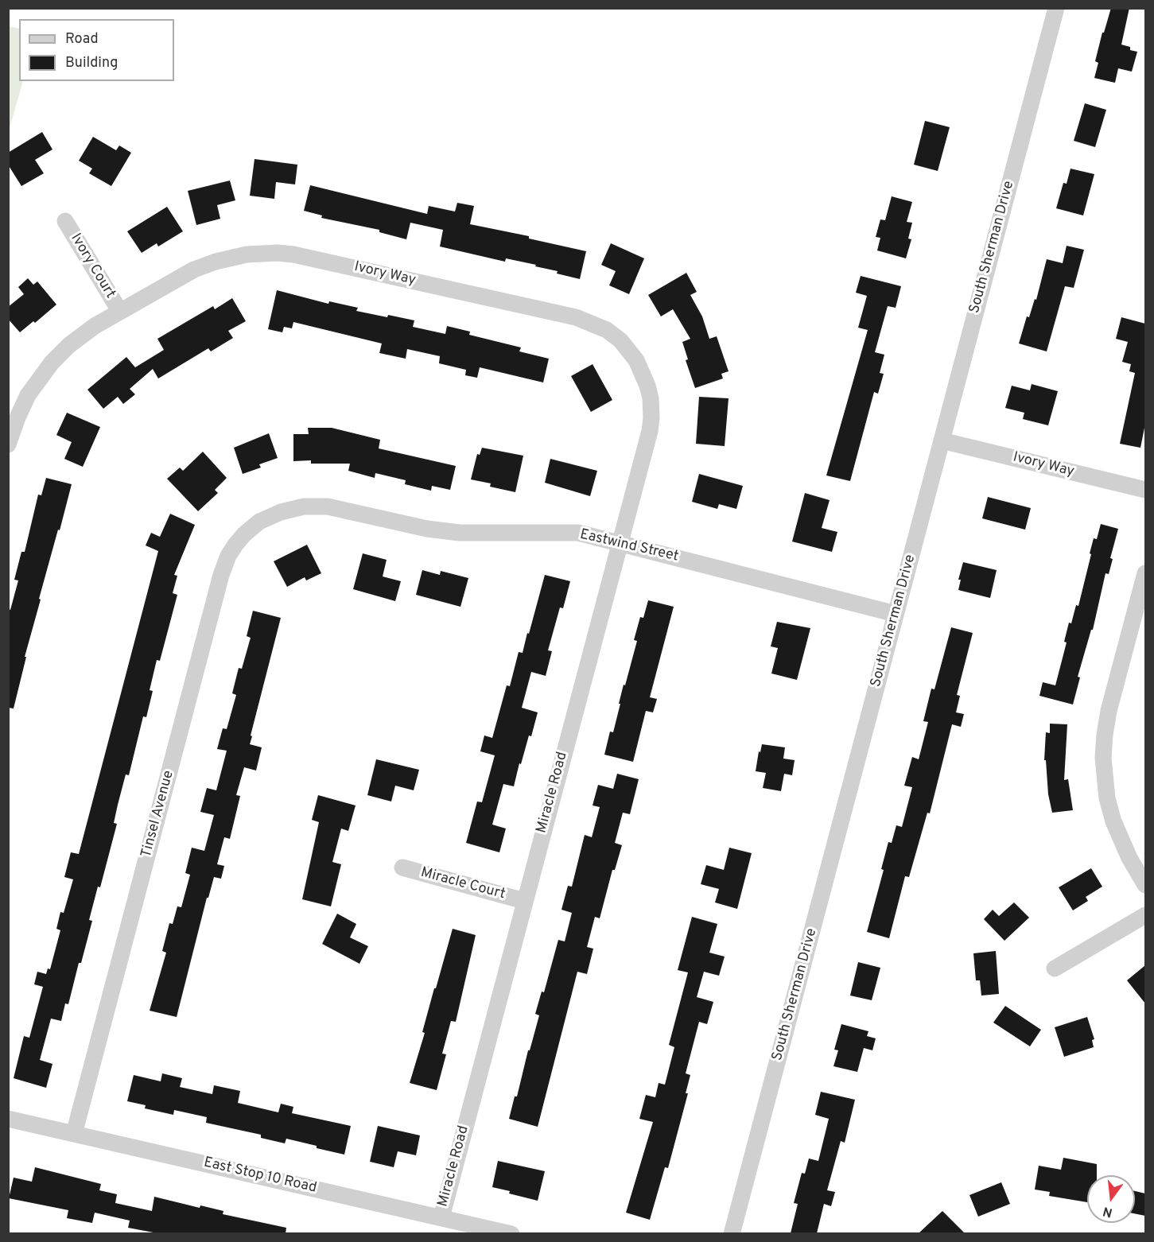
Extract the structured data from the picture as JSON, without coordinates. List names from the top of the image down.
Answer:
{
  "streets": {
    "street": [
      "South Sherman Drive",
      "Ivory Court",
      "Ivory Way",
      "Eastwind Street",
      "Miracle Road",
      "Tinsel Avenue",
      "Miracle Court",
      "East Stop 10 Road"
    ]
  },
  "crossings": [
    ["South Sherman Drive", "Ivory Way"],
    ["South Sherman Drive", "Eastwind Street"],
    ["Ivory Court", "Ivory Way"],
    ["Ivory Way", "Miracle Road"],
    ["Eastwind Street", "Miracle Road"],
    ["Eastwind Street", "Tinsel Avenue"],
    ["Miracle Road", "Miracle Court"],
    ["Miracle Road", "East Stop 10 Road"],
    ["Tinsel Avenue", "East Stop 10 Road"]
  ],
  "legend": ["Road", "Building"],
  "north": "bottom"
}
